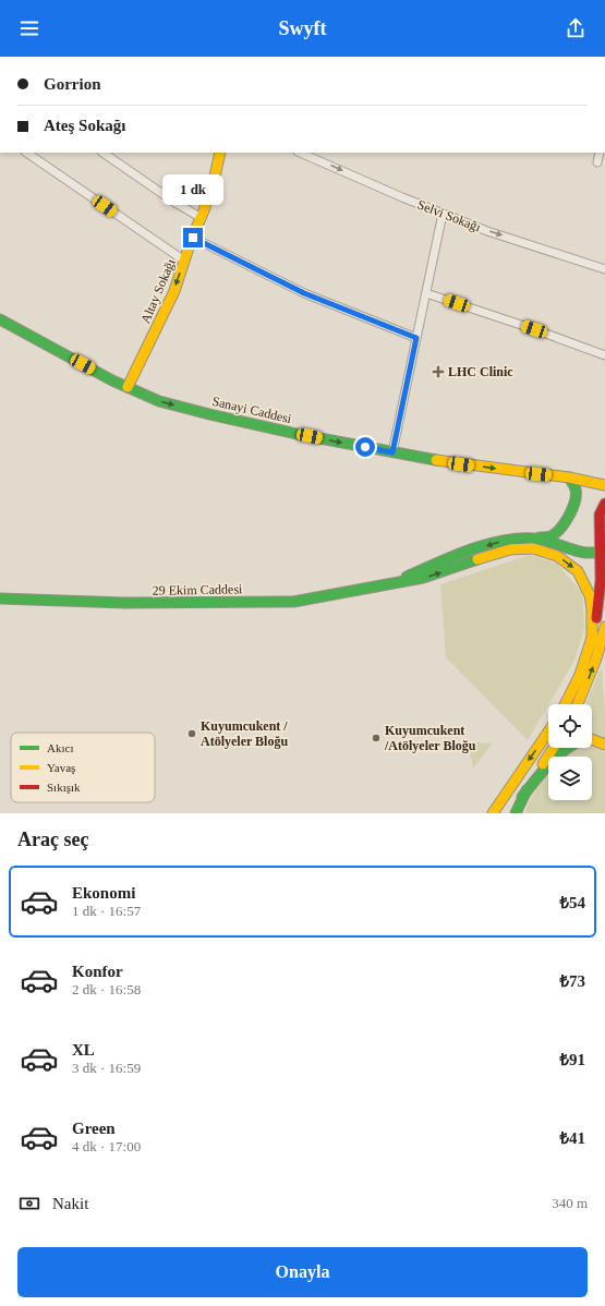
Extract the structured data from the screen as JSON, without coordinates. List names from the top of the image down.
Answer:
{
  "streets": {
    "main road": ["Altay Sokağı", "Sanayi Caddesi", "29 Ekim Caddesi"],
    "street": ["Selvi Sokağı"]
  },
  "crossings": [
    ["Altay Sokağı", "Sanayi Caddesi"]
  ],
  "one_way": ["Selvi Sokağı", "Altay Sokağı", "Sanayi Caddesi"],
  "places": {
    "health": ["LHC Clinic"],
    "other": ["Kuyumcukent / Atölyeler Bloğu", "Kuyumcukent /Atölyeler Bloğu"]
  },
  "legend": ["Akıcı", "Yavaş", "Sıkışık"],
  "page": {
    "header": "Swyft",
    "banner": ["Gorrion", "Ateş Sokağı"],
    "bubble": "1 dk",
    "heading": "Araç seç",
    "list": [
      {
        "name": "Ekonomi",
        "note": "1 dk · 16:57",
        "value": "₺54"
      },
      {
        "name": "Konfor",
        "note": "2 dk · 16:58",
        "value": "₺73"
      },
      {
        "name": "XL",
        "note": "3 dk · 16:59",
        "value": "₺91"
      },
      {
        "name": "Green",
        "note": "4 dk · 17:00",
        "value": "₺41"
      }
    ],
    "pay": ["Nakit", "340 m"],
    "buttons": "Onayla"
  }
}
